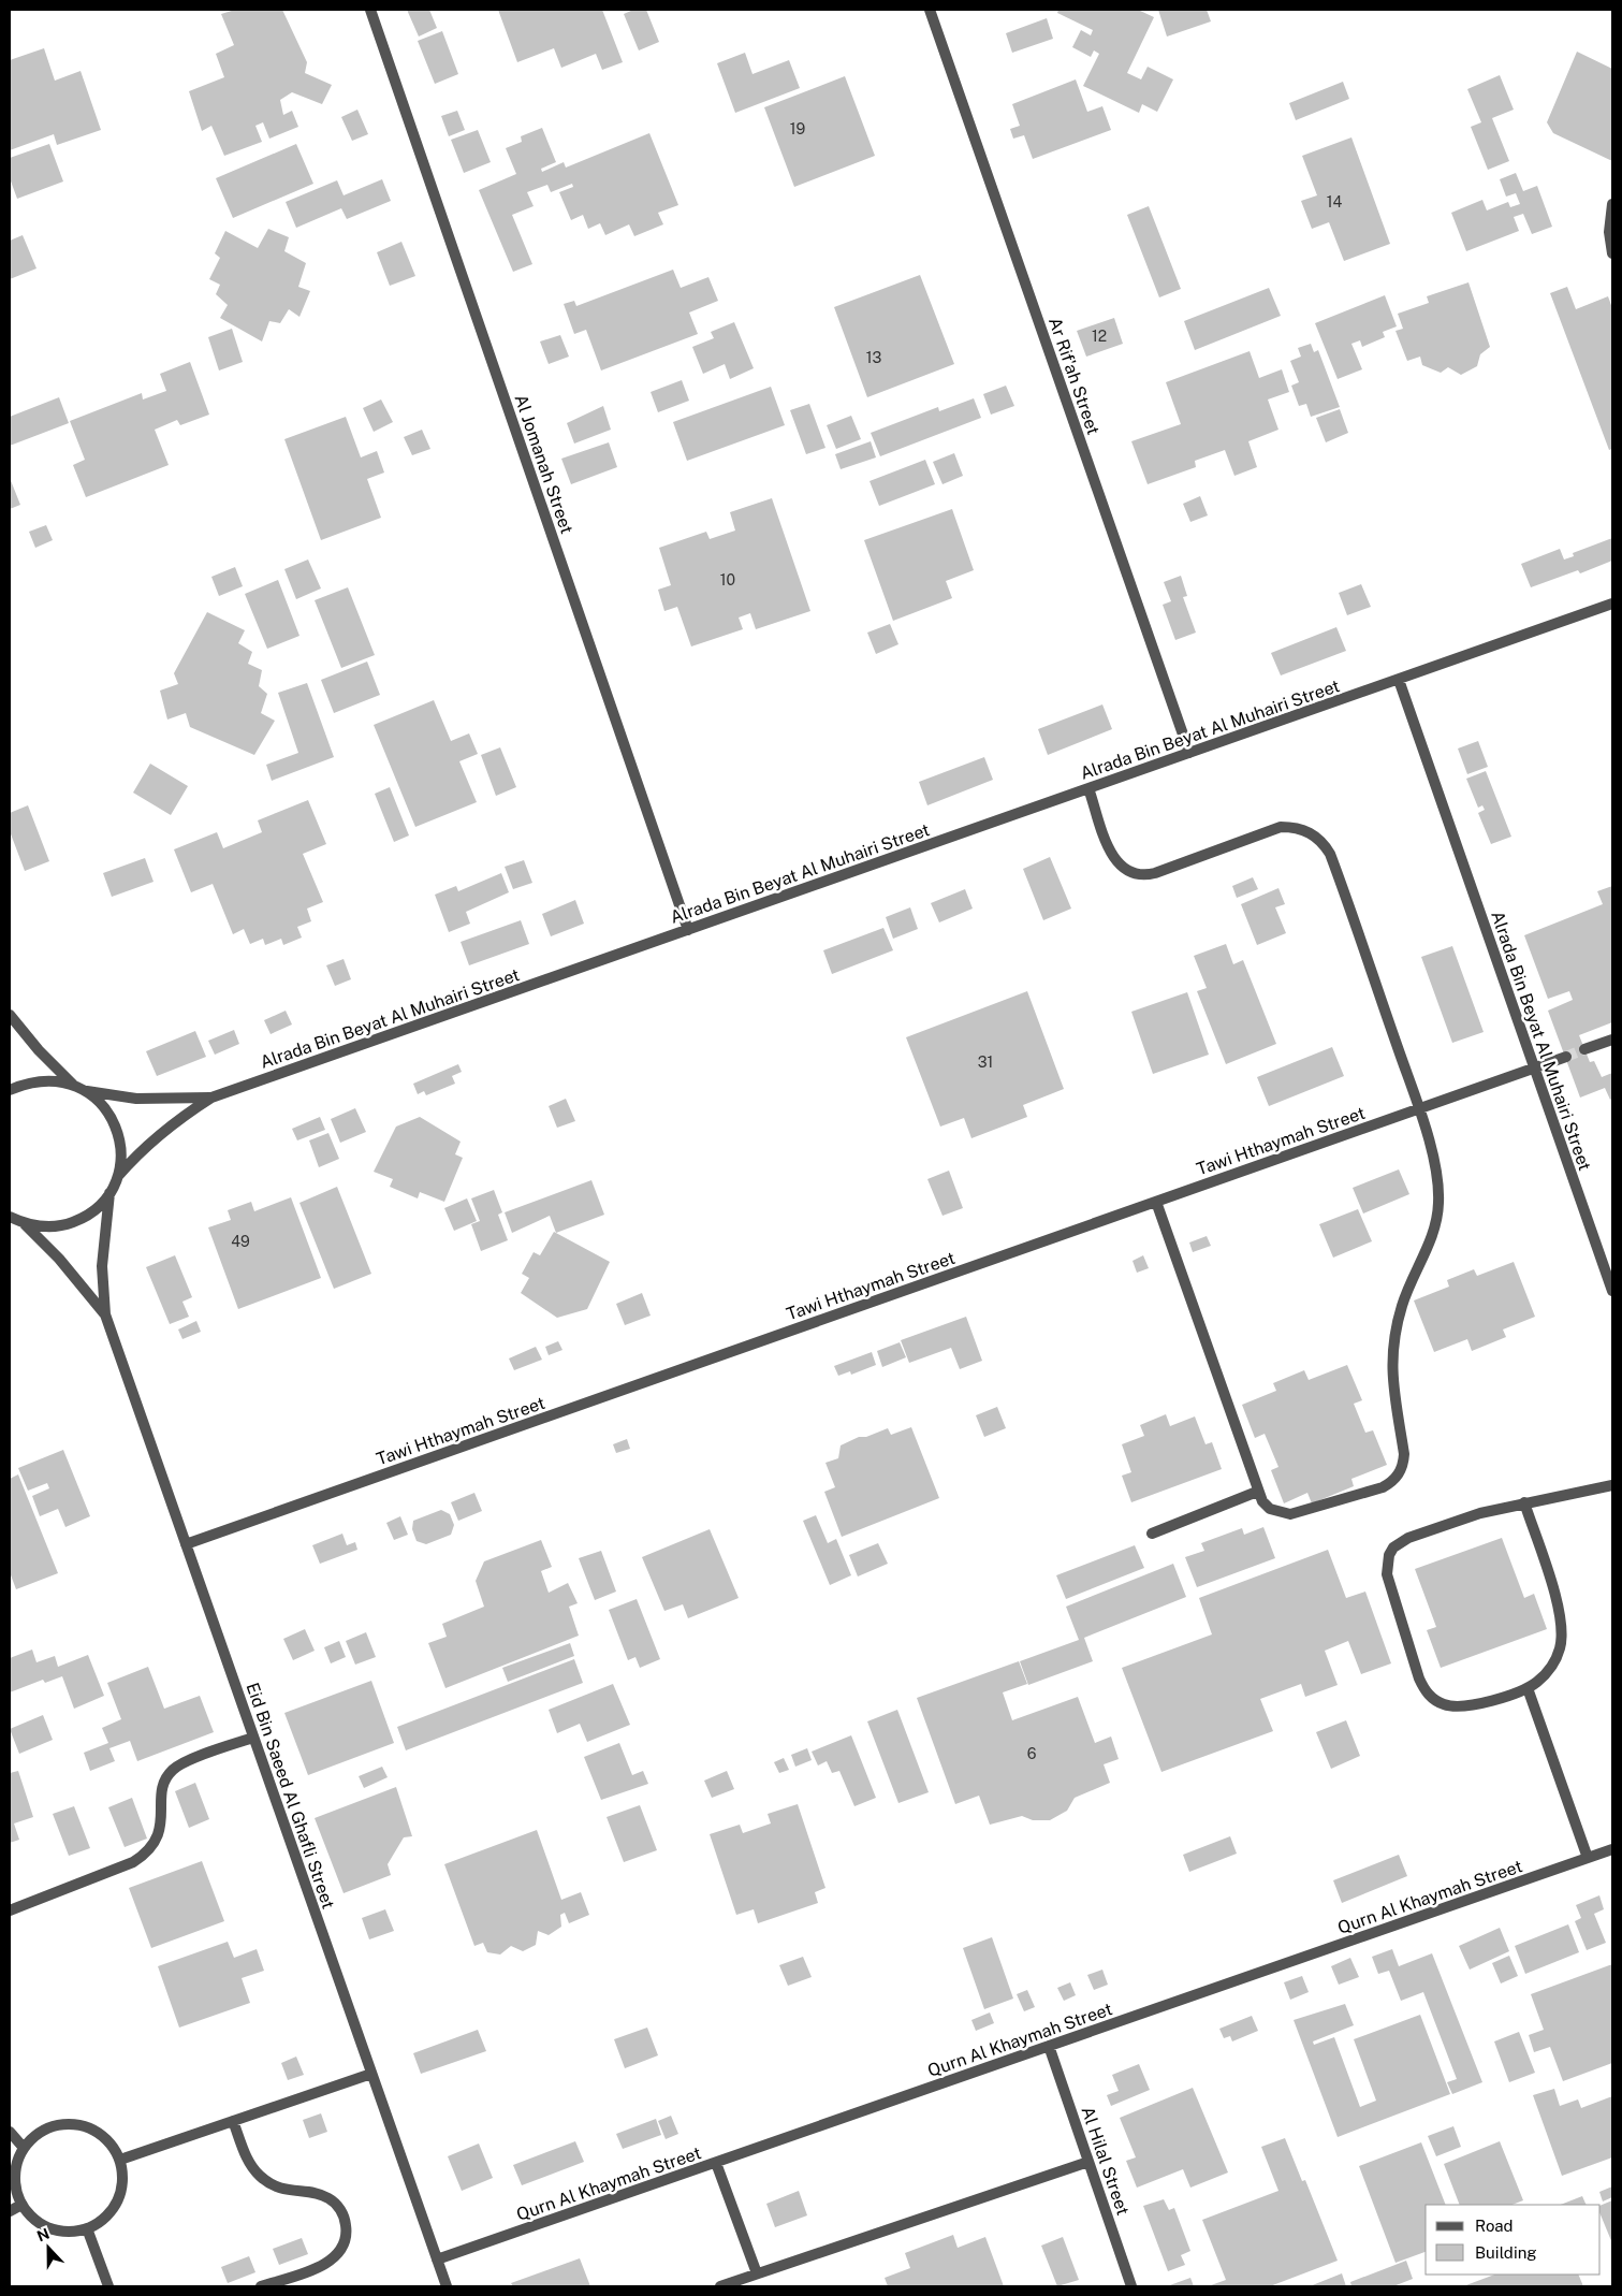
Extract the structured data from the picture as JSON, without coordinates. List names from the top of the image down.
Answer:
{
  "streets": {
    "street": [
      "Ar Rif'ah Street",
      "Al Jomanah Street",
      "Alrada Bin Beyat Al Muhairi Street",
      "Tawi Hthaymah Street",
      "Eid Bin Saeed Al Ghafli Street",
      "Qurn Al Khaymah Street",
      "Al Hilal Street"
    ]
  },
  "crossings": [
    ["Ar Rif'ah Street", "Alrada Bin Beyat Al Muhairi Street"],
    ["Al Jomanah Street", "Alrada Bin Beyat Al Muhairi Street"],
    ["Alrada Bin Beyat Al Muhairi Street", "Tawi Hthaymah Street"],
    ["Tawi Hthaymah Street", "Eid Bin Saeed Al Ghafli Street"],
    ["Eid Bin Saeed Al Ghafli Street", "Qurn Al Khaymah Street"],
    ["Qurn Al Khaymah Street", "Al Hilal Street"]
  ],
  "house_numbers": [
    "19",
    "14",
    "12",
    "13",
    "10",
    "31",
    "49",
    "6"
  ],
  "legend": ["Road", "Building"],
  "north": "top"
}
